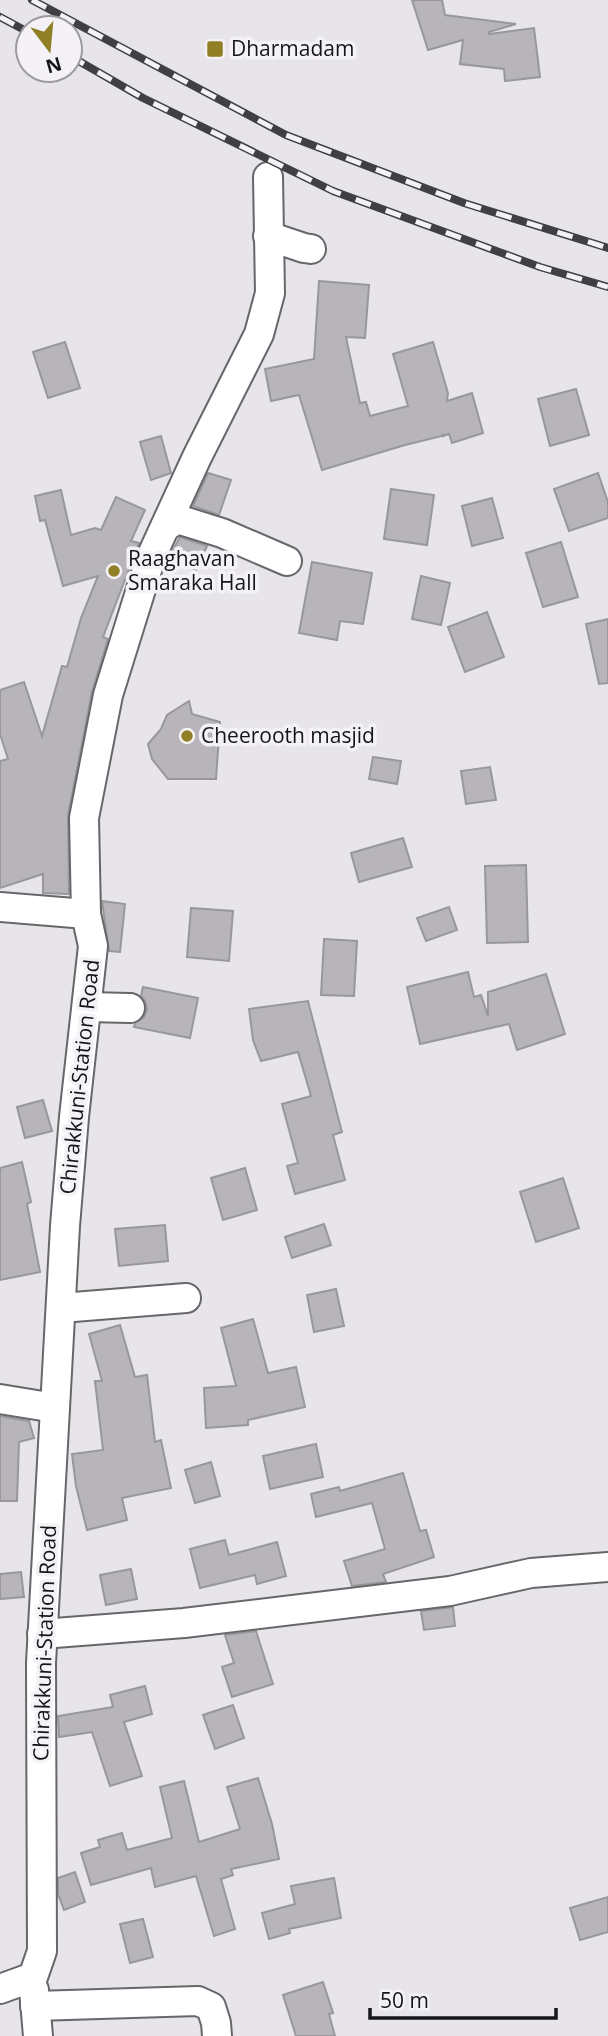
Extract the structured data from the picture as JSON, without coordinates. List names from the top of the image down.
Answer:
{
  "streets": {
    "street": ["Chirakkuni-Station Road"]
  },
  "places": {
    "transit": ["Dharmadam"],
    "other": ["Raaghavan Smaraka Hall", "Cheerooth masjid"]
  },
  "scale_bar": "50 m",
  "north": "bottom"
}
